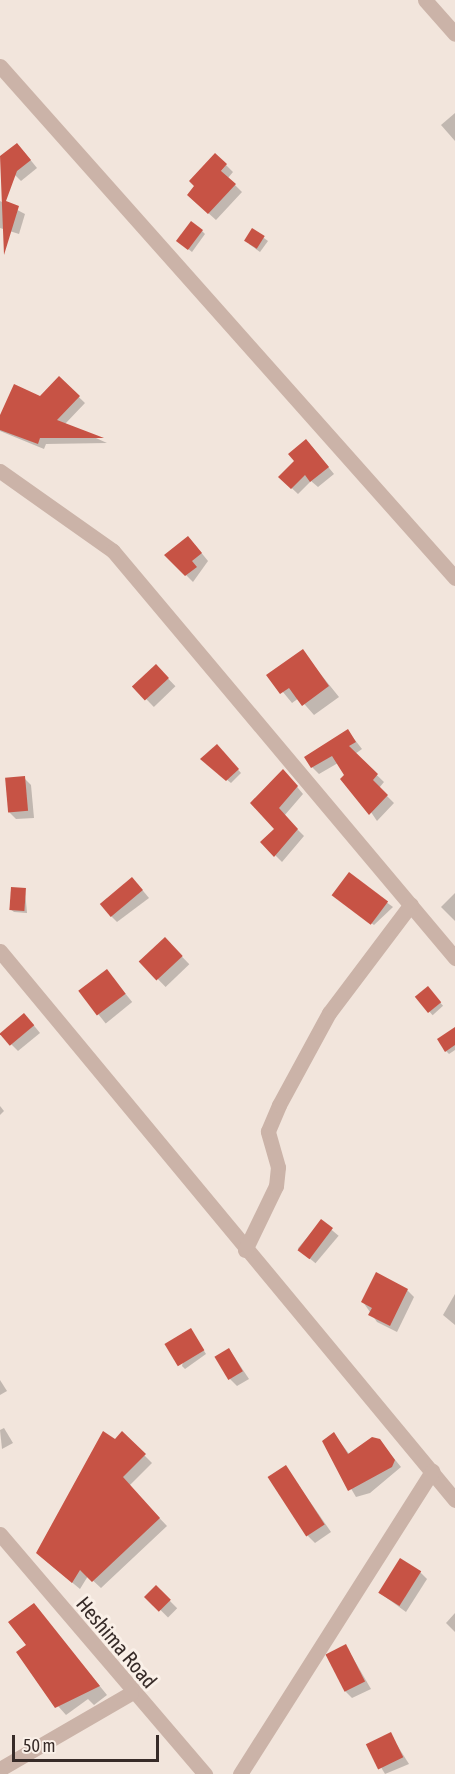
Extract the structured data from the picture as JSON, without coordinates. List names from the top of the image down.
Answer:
{
  "streets": {
    "street": ["Heshima Road"]
  },
  "scale_bar": "50 m"
}
